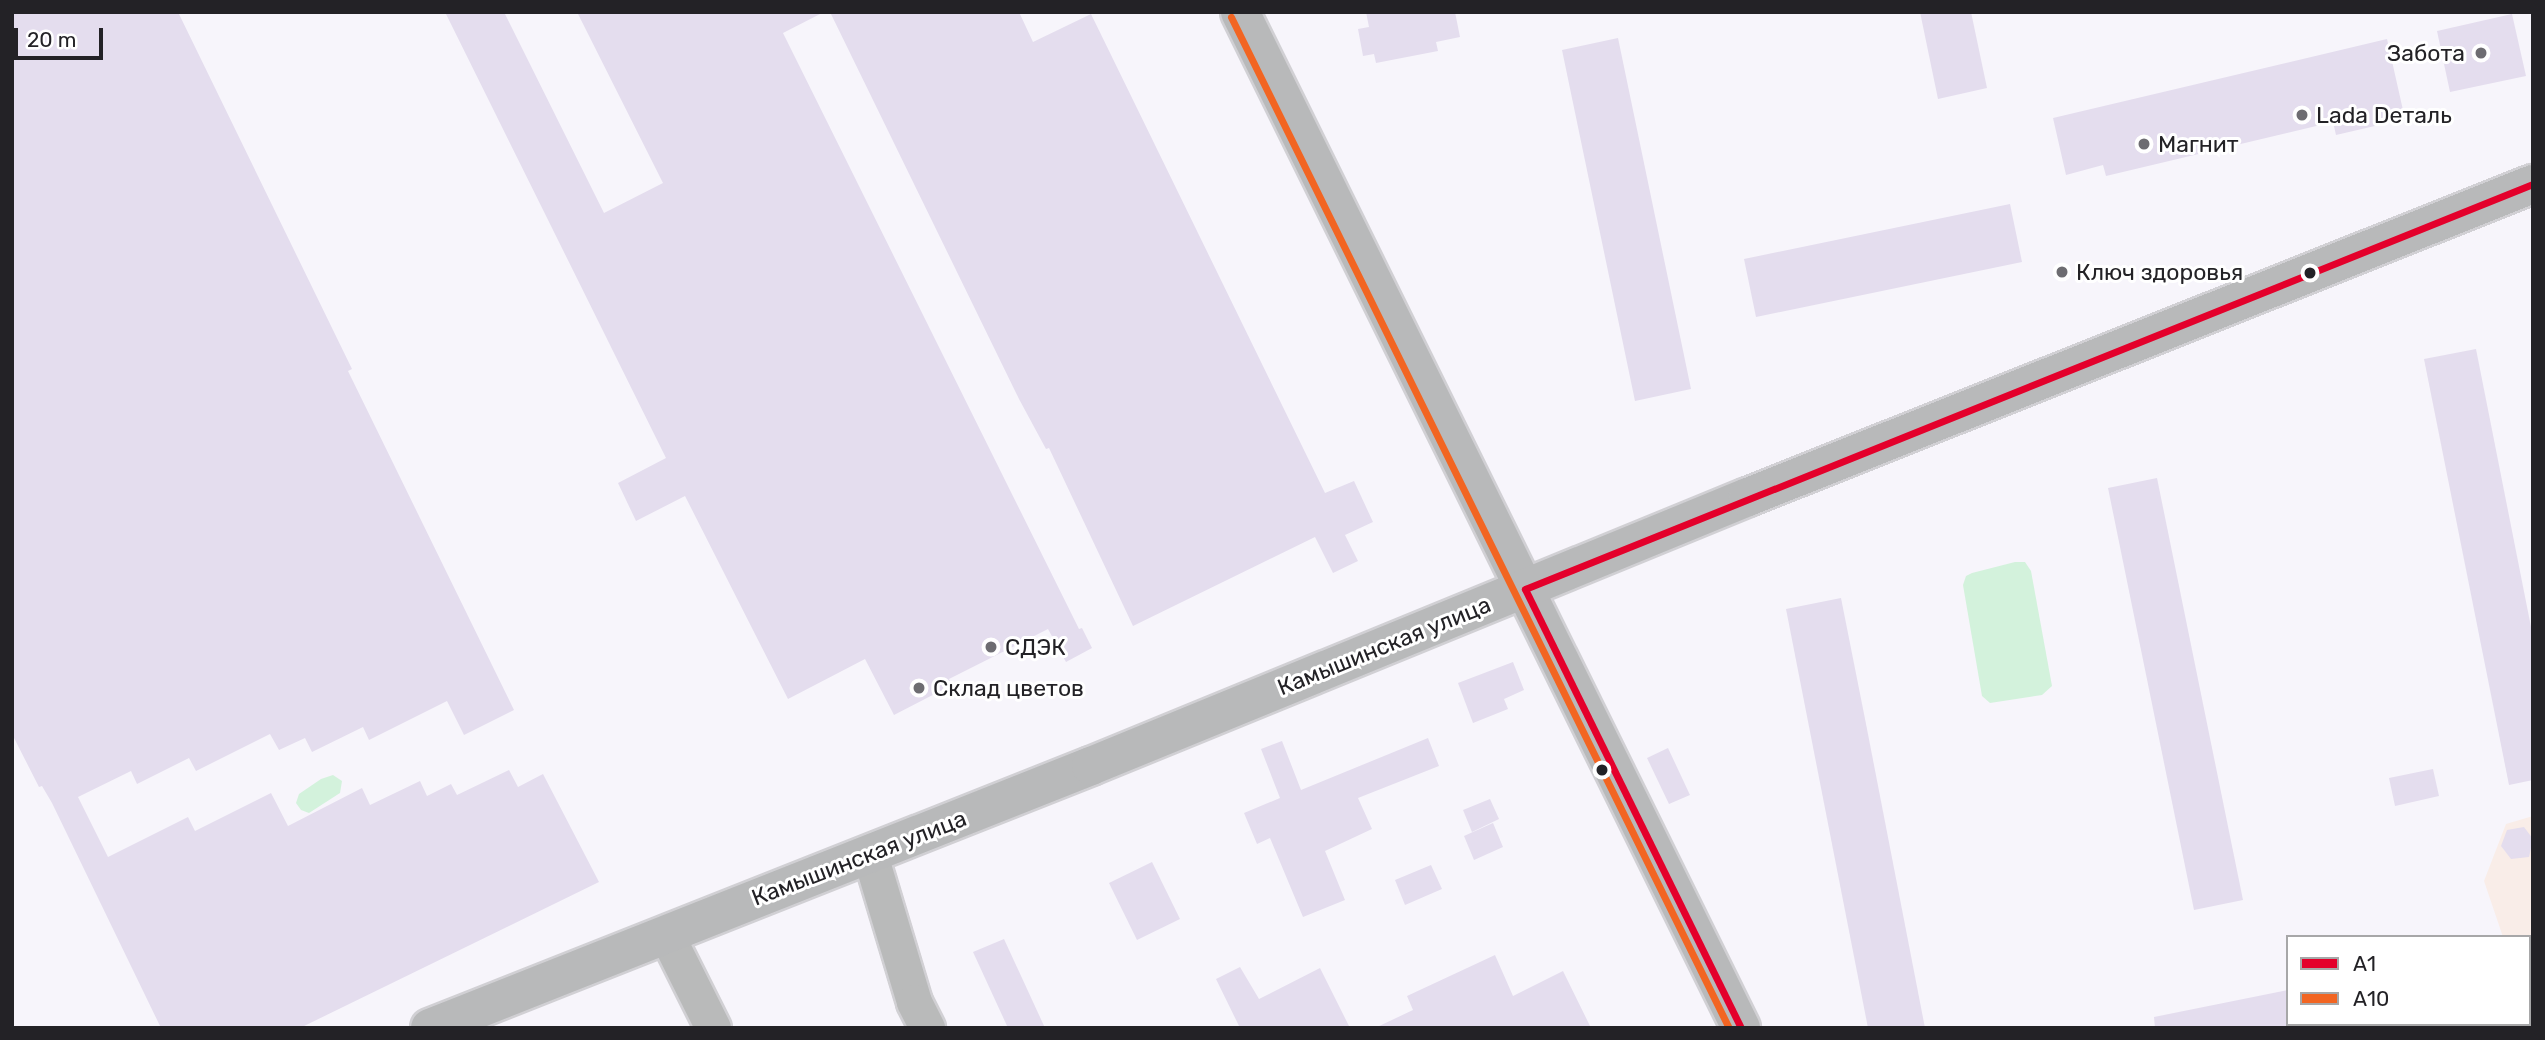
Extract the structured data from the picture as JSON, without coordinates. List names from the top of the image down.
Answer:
{
  "streets": {
    "street": ["Камышинская улица"]
  },
  "places": [
    "Забота",
    "Lada Dеталь",
    "Магнит",
    "Ключ здоровья",
    "СДЭК",
    "Склад цветов"
  ],
  "lines": ["transit line А10", "transit line А1"],
  "legend": ["А1", "А10"],
  "scale_bar": "20 m"
}
